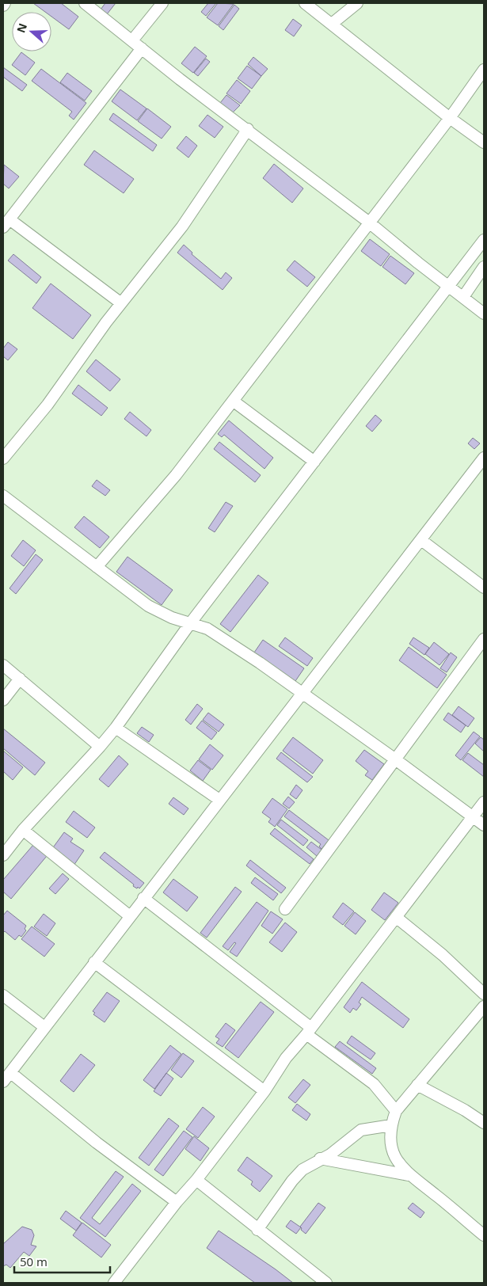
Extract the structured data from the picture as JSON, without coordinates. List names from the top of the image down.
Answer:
{
  "scale_bar": "50 m",
  "north": "left"
}
